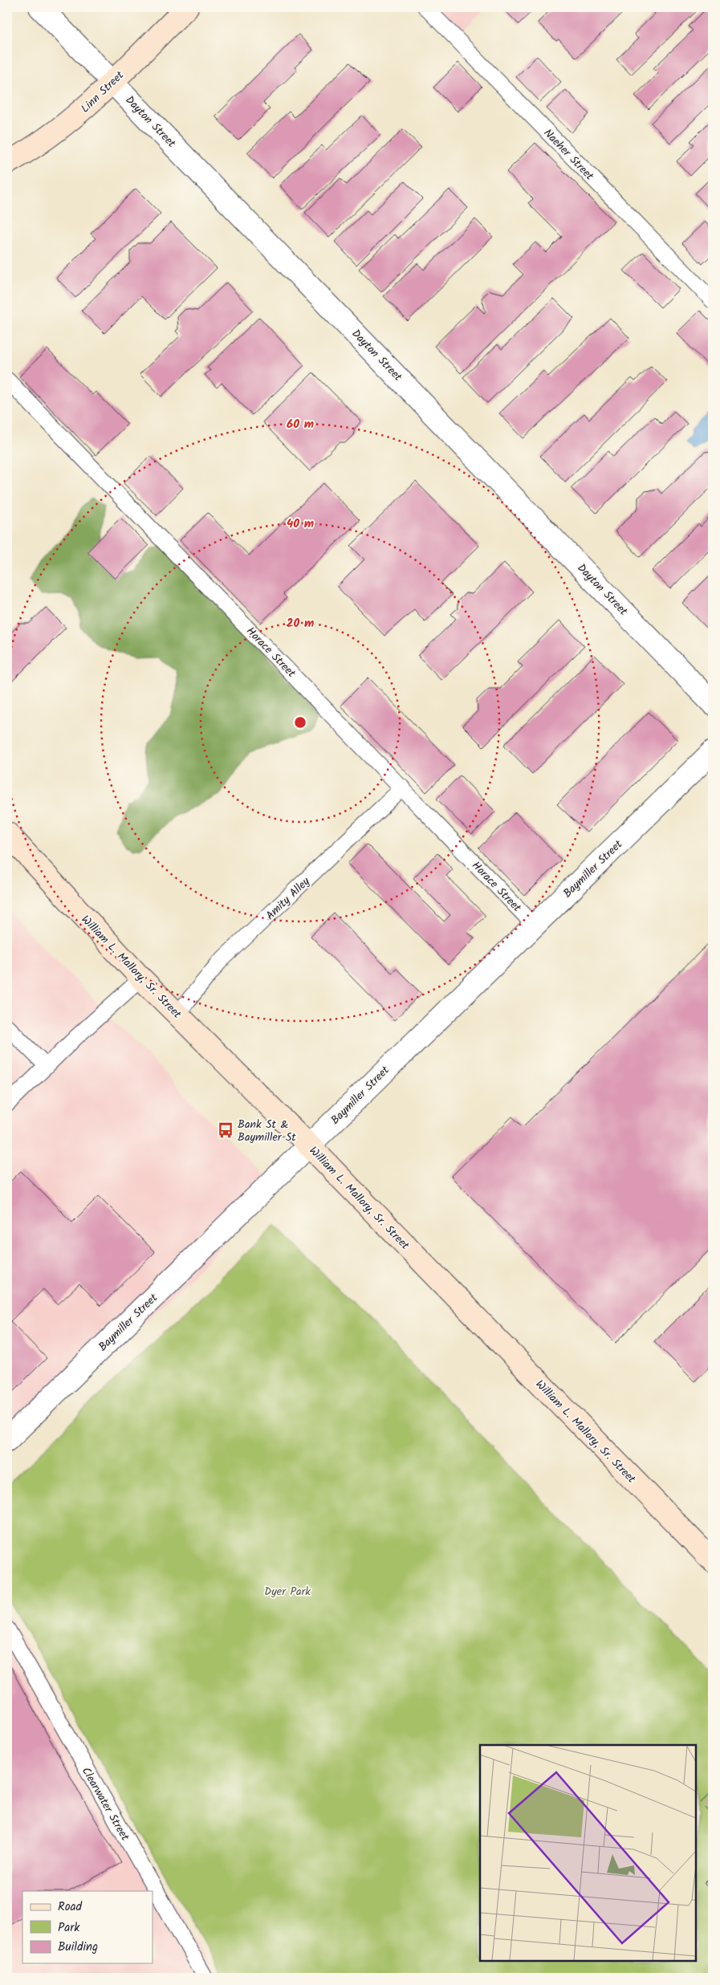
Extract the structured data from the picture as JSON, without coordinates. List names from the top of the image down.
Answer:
{
  "streets": {
    "street": [
      "Linn Street",
      "Dayton Street",
      "Baymiller Street",
      "William L. Mallory, Sr. Street"
    ],
    "lane": [
      "Naeher Street",
      "Horace Street",
      "Amity Alley",
      "Clearwater Street"
    ]
  },
  "crossings": [
    ["Linn Street", "Dayton Street"],
    ["Horace Street", "Baymiller Street"],
    ["Horace Street", "Amity Alley"],
    ["Baymiller Street", "William L. Mallory, Sr. Street"],
    ["Amity Alley", "William L. Mallory, Sr. Street"]
  ],
  "parks": ["Dyer Park"],
  "places": {
    "bus stop": ["Bank St & Baymiller St"]
  },
  "legend": ["Road", "Park", "Building"],
  "rings": ["60 m", "40 m", "20 m"]
}
